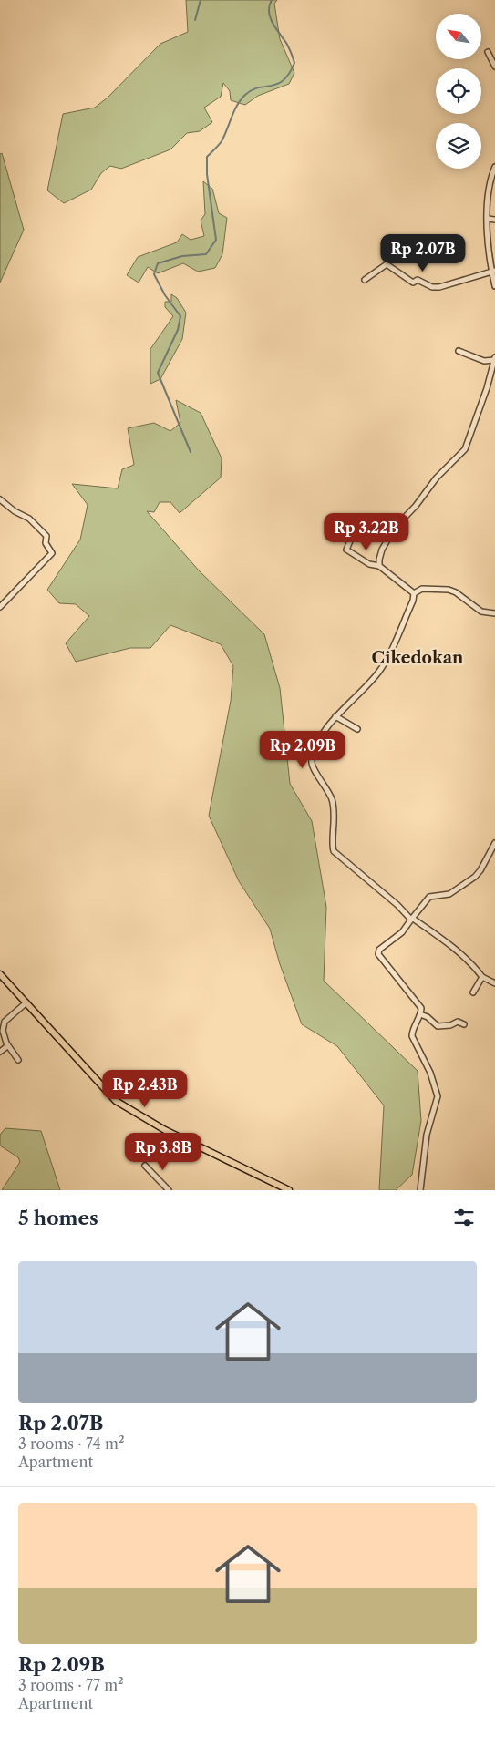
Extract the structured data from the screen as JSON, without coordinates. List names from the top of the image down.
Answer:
{
  "districts": ["Cikedokan"],
  "north": "top left",
  "page": {
    "price": [
      "Rp 2.07B",
      "Rp 3.22B",
      "Rp 2.09B",
      "Rp 2.43B",
      "Rp 3.8B"
    ],
    "heading": "5 homes",
    "list": [
      {
        "name": "Rp 2.07B",
        "note": "3 rooms · 74 m² · Apartment"
      },
      {
        "name": "Rp 2.09B",
        "note": "3 rooms · 77 m² · Apartment"
      }
    ]
  }
}
